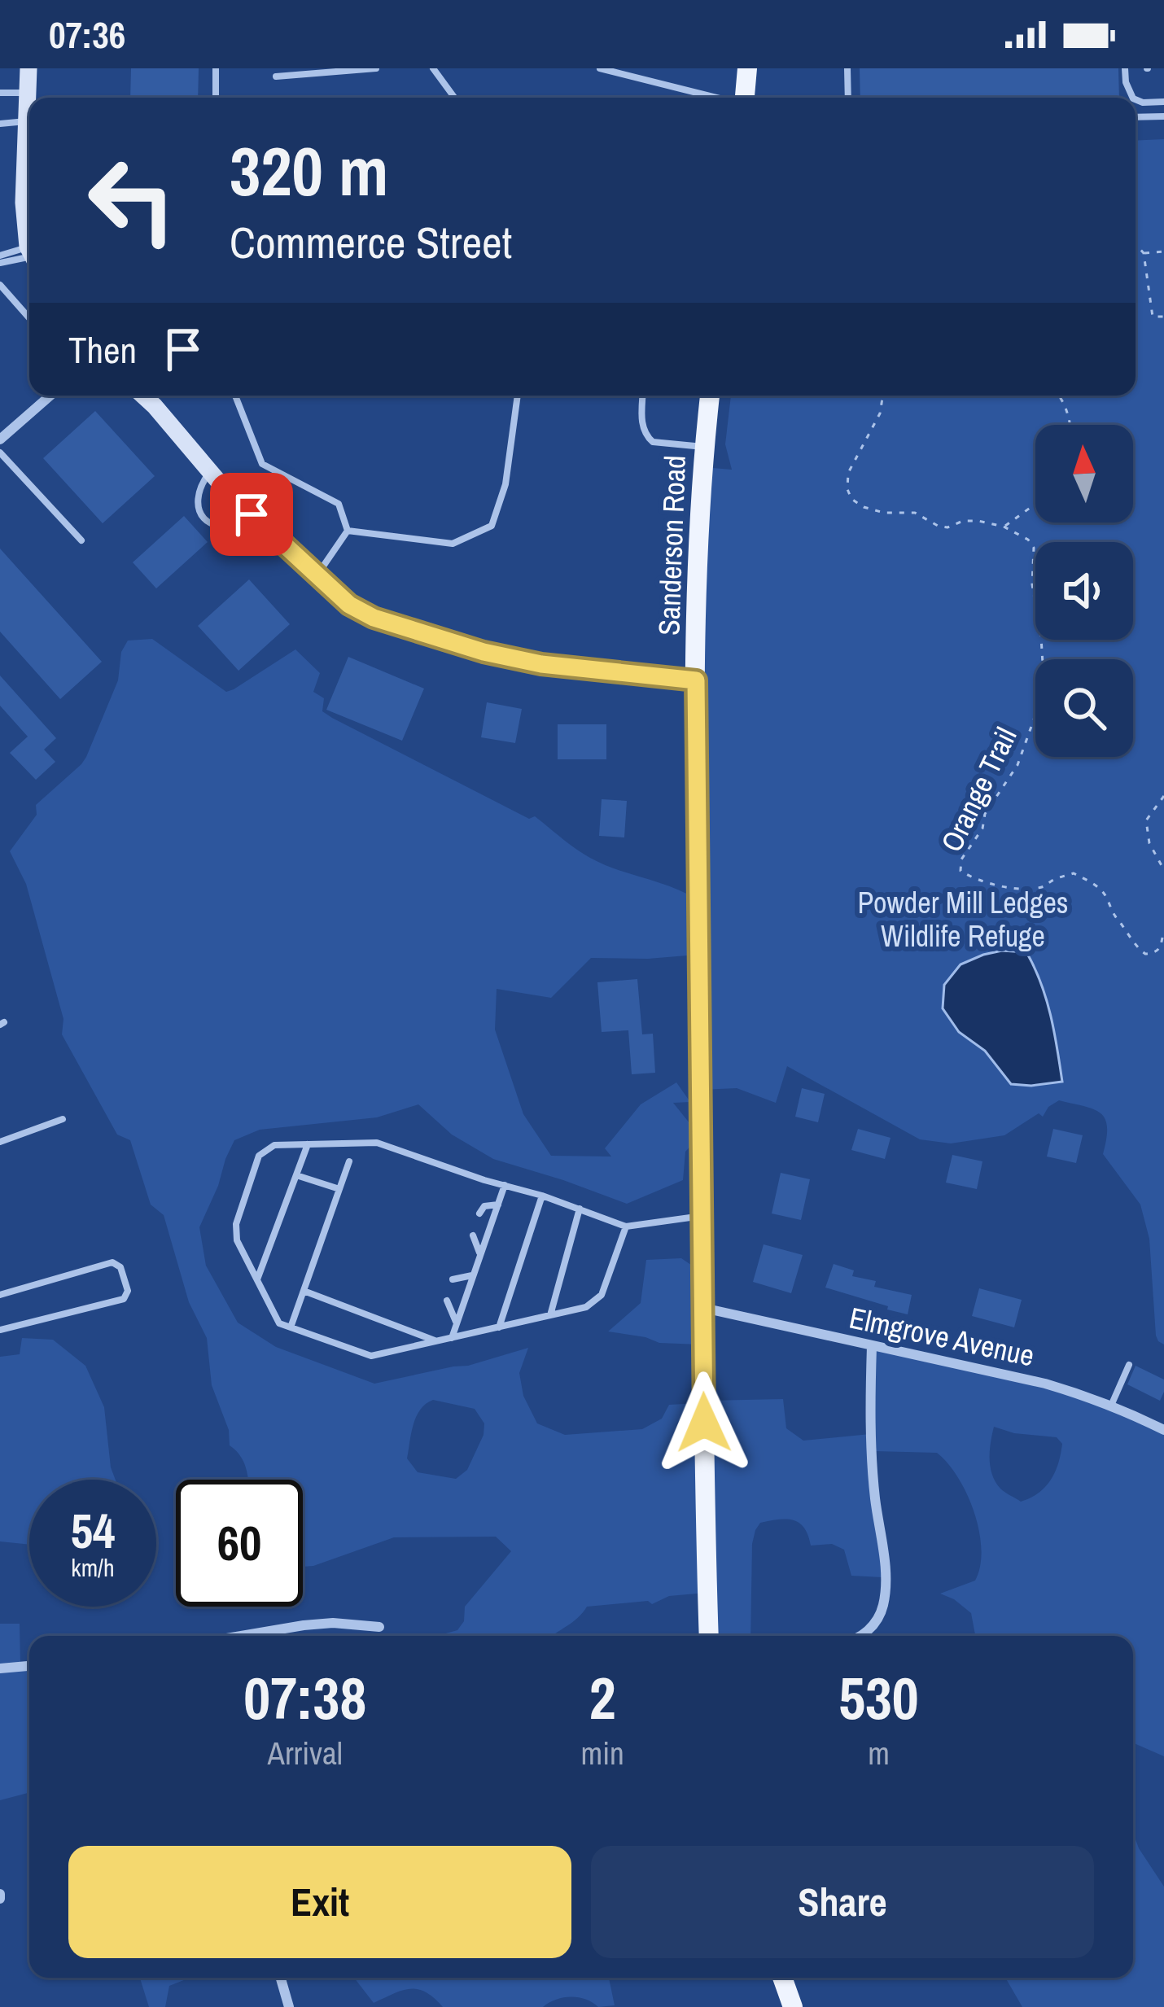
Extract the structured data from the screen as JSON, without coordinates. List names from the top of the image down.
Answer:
{
  "streets": {
    "main road": ["Sanderson Road"],
    "street": ["Elmgrove Avenue"],
    "path": ["Orange Trail"]
  },
  "crossings": [
    ["Sanderson Road", "Elmgrove Avenue"]
  ],
  "parks": ["Powder Mill Ledges Wildlife Refuge"],
  "north": "top",
  "page": {
    "status": "07:36",
    "turn": ["320 m", "Commerce Street"],
    "then": "Then",
    "speed": "54 km/h",
    "limit": "60",
    "eta": [
      "07:38",
      "Arrival",
      "2",
      "min",
      "530",
      "m"
    ],
    "buttons": ["Exit", "Share"]
  }
}
